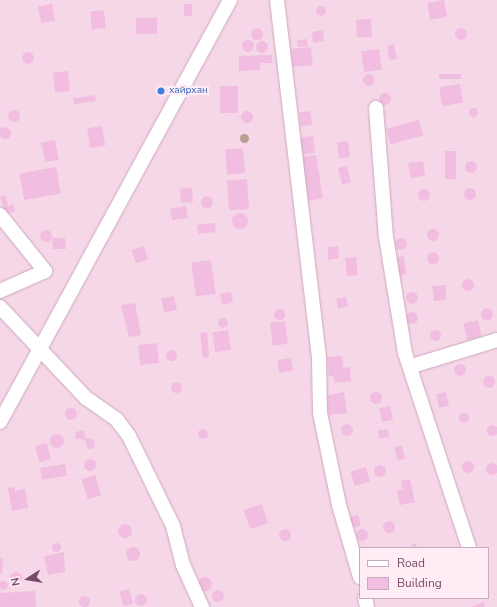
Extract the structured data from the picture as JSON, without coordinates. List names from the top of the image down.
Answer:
{
  "places": ["хайрхан"],
  "legend": ["Road", "Building"],
  "north": "left"
}
